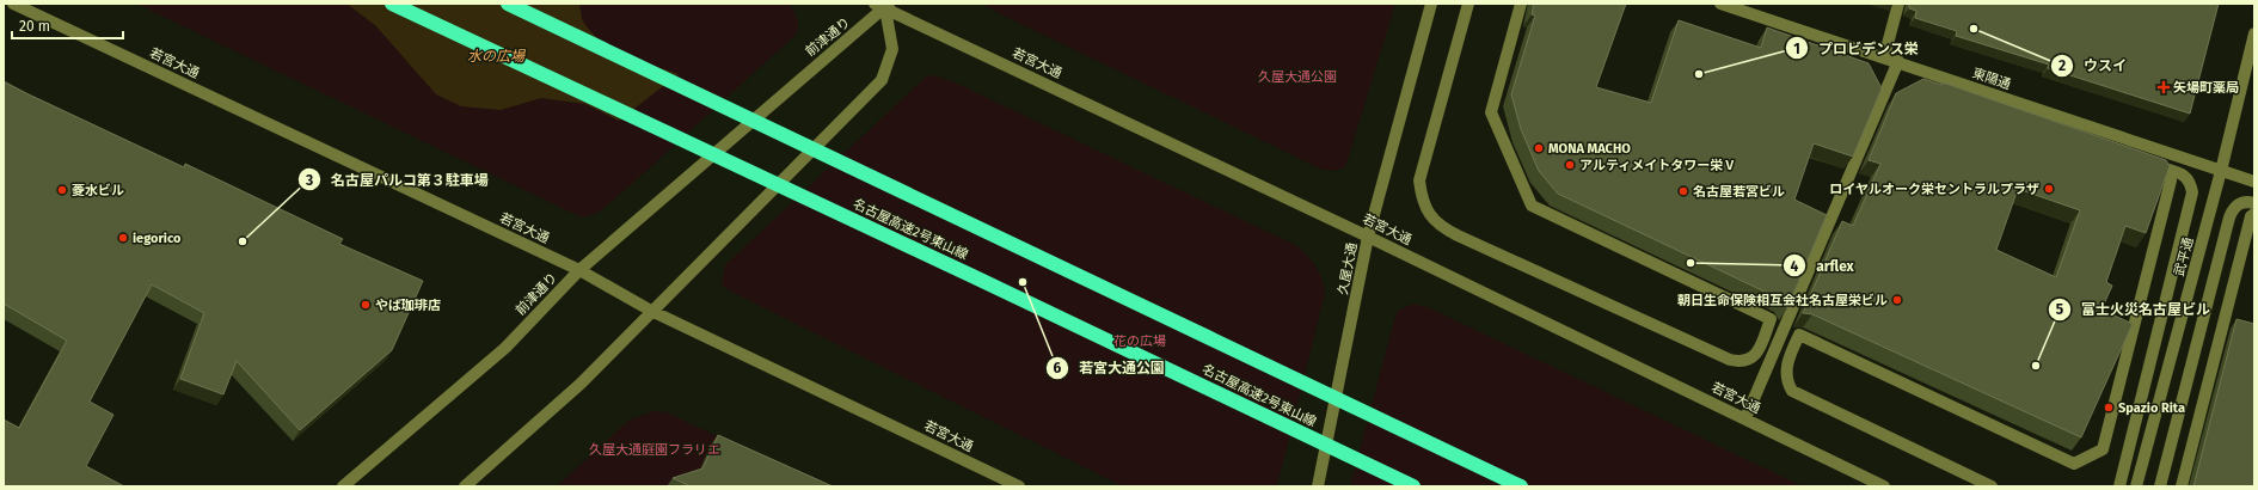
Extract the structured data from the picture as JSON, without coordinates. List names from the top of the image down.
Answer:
{
  "streets": {
    "highway": ["名古屋高速2号東山線"],
    "street": [
      "前津通り",
      "若宮大通",
      "東陽通",
      "武平通",
      "久屋大通"
    ]
  },
  "crossings": [
    ["前津通り", "若宮大通"],
    ["若宮大通", "久屋大通"],
    ["東陽通", "武平通"]
  ],
  "water": ["水の広場"],
  "parks": ["久屋大通公園", "花の広場", "久屋大通庭園フラリエ"],
  "places": {
    "other": [
      "ウスイ",
      "プロビデンス栄",
      "MONA MACHO",
      "アルティメイトタワー栄Ⅴ",
      "ロイヤルオーク栄セントラルプラザ",
      "菱水ビル",
      "名古屋若宮ビル",
      "iegorico",
      "名古屋パルコ第３駐車場",
      "arflex",
      "若宮大通公園",
      "朝日生命保険相互会社名古屋栄ビル",
      "やば珈琲店",
      "富士火災名古屋ビル",
      "Spazio Rita"
    ],
    "health": ["矢場町薬局"]
  },
  "scale_bar": "20 m"
}
